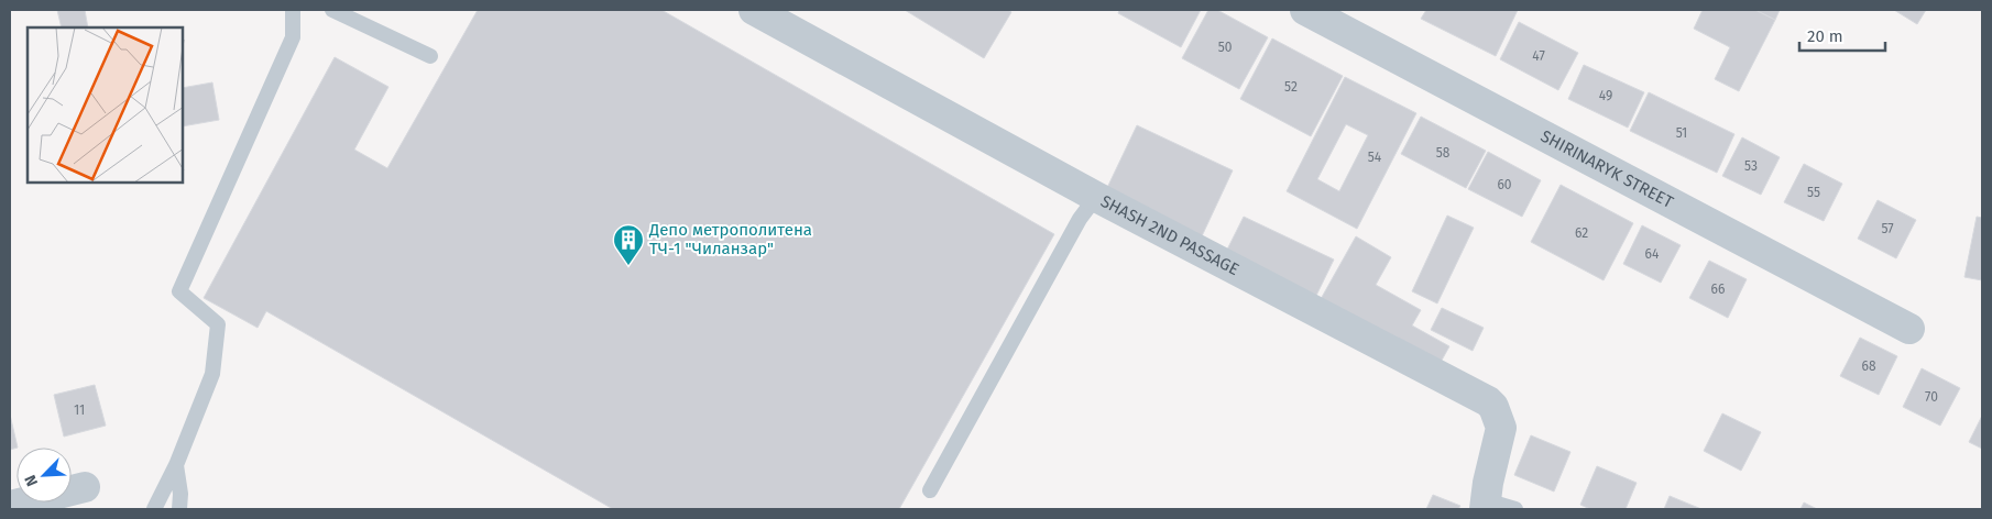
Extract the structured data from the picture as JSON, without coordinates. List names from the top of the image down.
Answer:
{
  "streets": {
    "street": ["SHIRINARYK STREET", "SHASH 2ND PASSAGE"]
  },
  "places": {
    "building": ["Депо метрополитена ТЧ-1 \"Чиланзар\""]
  },
  "house_numbers": [
    "50",
    "47",
    "52",
    "49",
    "51",
    "58",
    "54",
    "53",
    "60",
    "55",
    "57",
    "62",
    "64",
    "66",
    "68",
    "70",
    "11"
  ],
  "scale_bar": "20 m",
  "north": "bottom left"
}
